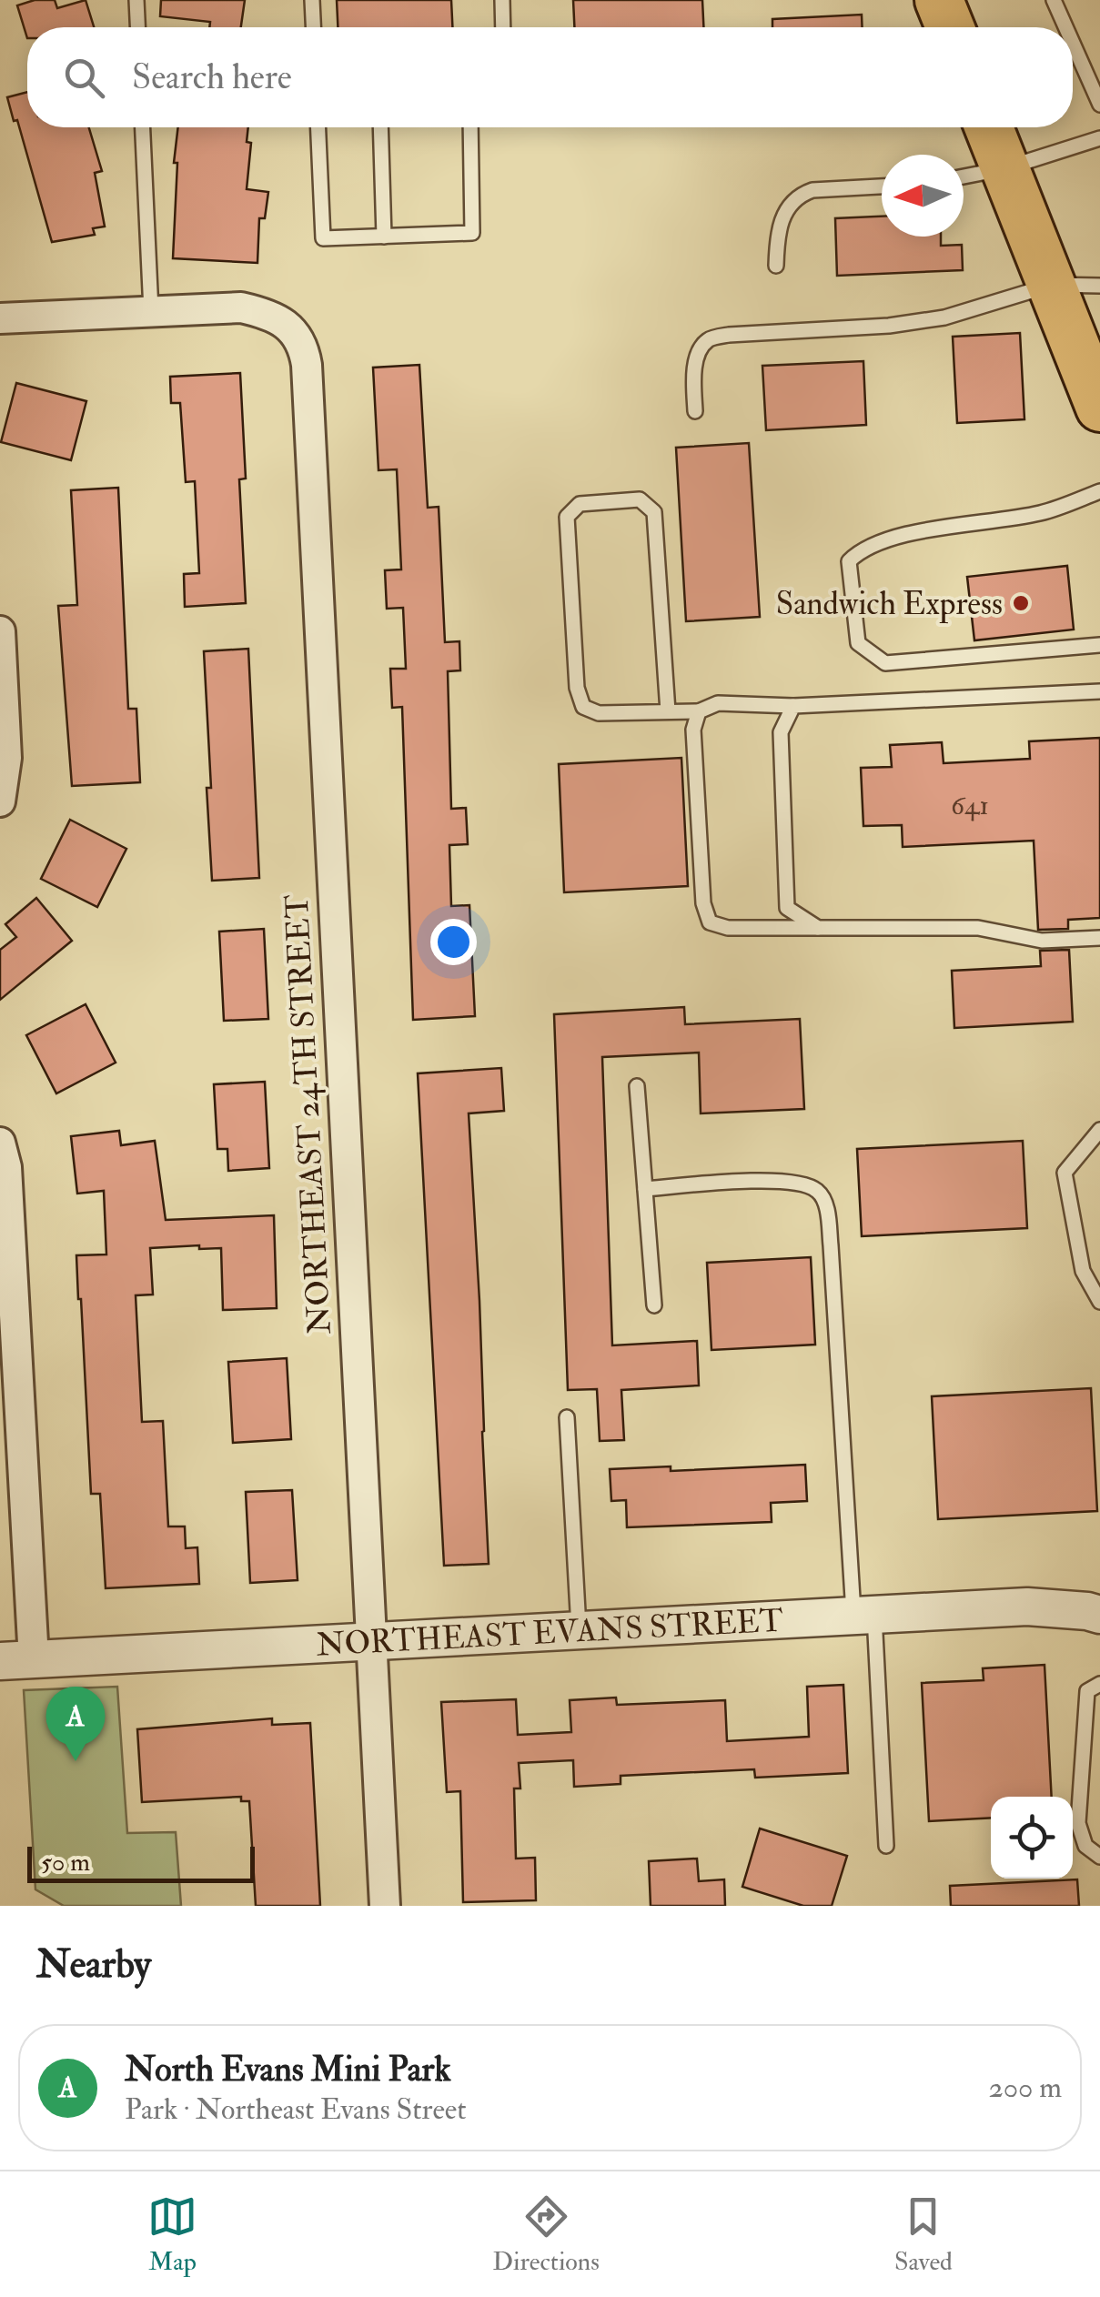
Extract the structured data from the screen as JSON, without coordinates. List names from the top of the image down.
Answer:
{
  "streets": {
    "street": ["NORTHEAST 24TH STREET", "NORTHEAST EVANS STREET"]
  },
  "crossings": [
    ["NORTHEAST 24TH STREET", "NORTHEAST EVANS STREET"]
  ],
  "places": ["Sandwich Express"],
  "house_numbers": ["641"],
  "scale_bar": "50 m",
  "north": "left",
  "page": {
    "search": "Search here",
    "pins": "A",
    "scale": "50 m",
    "heading": "Nearby",
    "list": [
      {
        "mark": "A",
        "name": "North Evans Mini Park",
        "note": "Park · Northeast Evans Street",
        "value": "200 m"
      }
    ],
    "nav": ["Map", "Directions", "Saved"]
  }
}
